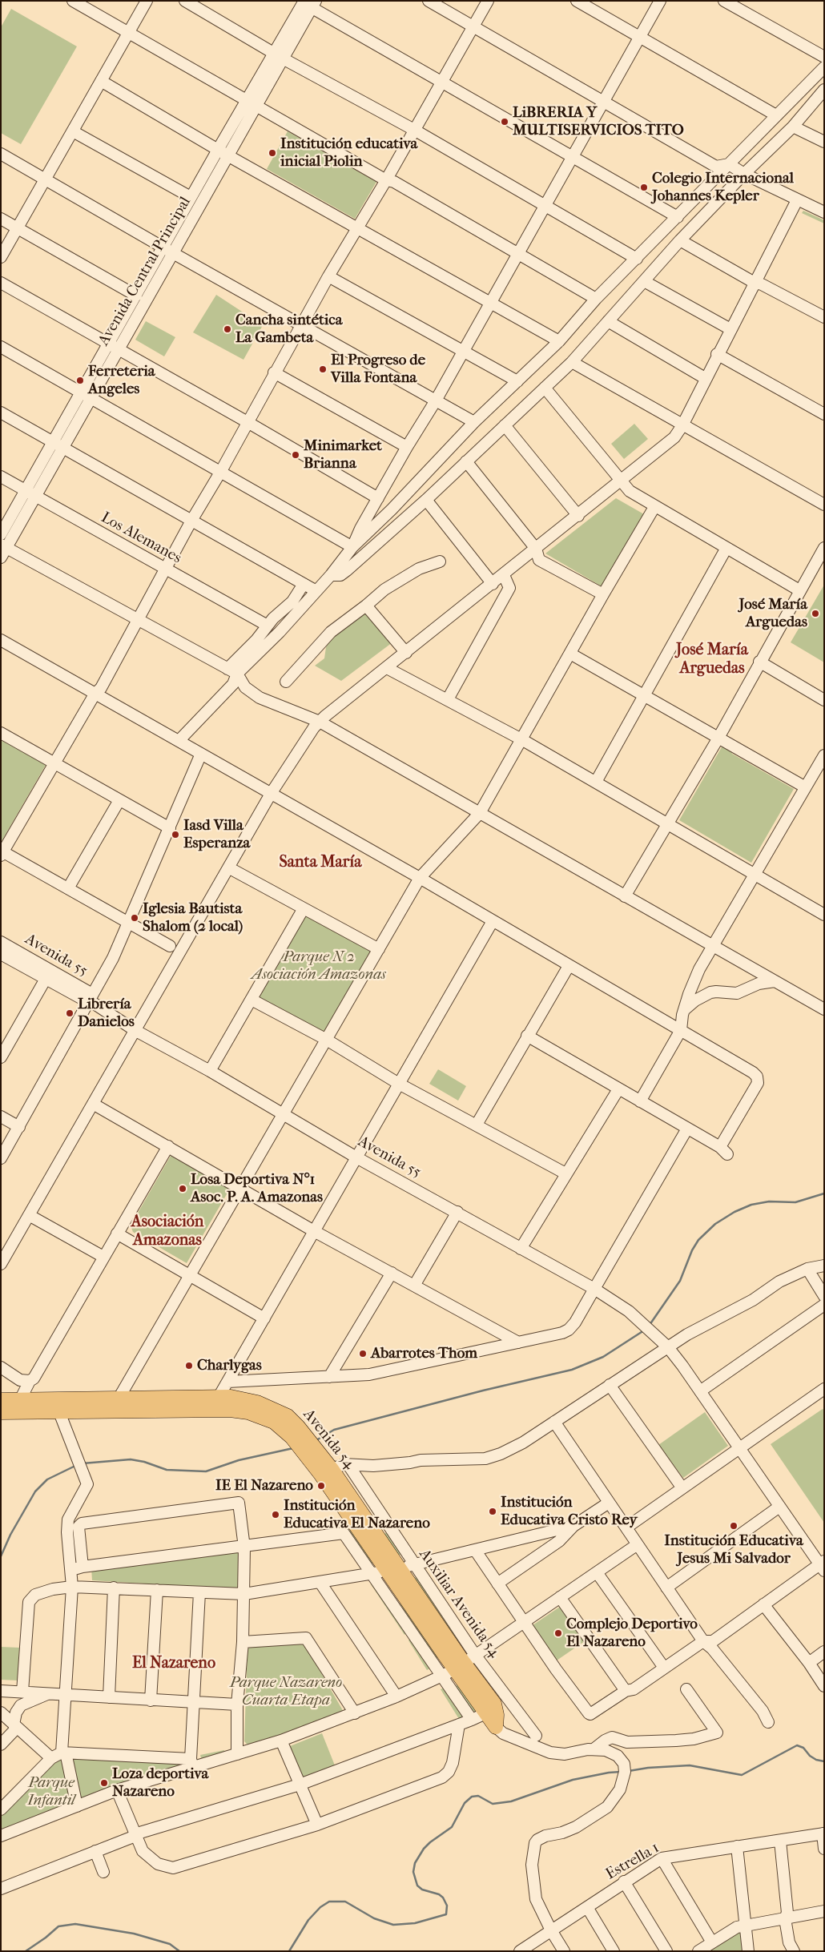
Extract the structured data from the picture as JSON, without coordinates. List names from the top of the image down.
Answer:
{
  "streets": {
    "main road": ["Avenida 54"],
    "street": [
      "Avenida Central Principal",
      "Los Alemanes",
      "Avenida 55",
      "Auxiliar Avenida 54",
      "Estrella 1"
    ]
  },
  "crossings": [
    ["Avenida Central Principal", "Los Alemanes"],
    ["Avenida 54", "Auxiliar Avenida 54"]
  ],
  "districts": [
    "José María Arguedas",
    "Santa María",
    "Asociación Amazonas",
    "El Nazareno"
  ],
  "parks": ["Parque N 2 Asociación Amazonas", "Parque Nazareno Cuarta Etapa", "Parque Infantil"],
  "places": [
    "LiBRERIA Y MULTISERVICIOS TITO",
    "Institución educativa inicial Piolin",
    "Colegio Internacional Johannes Kepler",
    "Cancha sintética La Gambeta",
    "El Progreso de Villa Fontana",
    "Ferreteria Angeles",
    "Minimarket Brianna",
    "José María Arguedas",
    "Iasd Villa Esperanza",
    "Iglesia Bautista Shalom (2 local)",
    "Librería Danielos",
    "Losa Deportiva N°1 Asoc. P. A. Amazonas",
    "Abarrotes Thom",
    "Charlygas",
    "IE El Nazareno",
    "Institución Educativa Cristo Rey",
    "Institución Educativa El Nazareno",
    "Institución Educativa Jesus Mi Salvador",
    "Complejo Deportivo El Nazareno",
    "Loza deportiva Nazareno"
  ]
}
